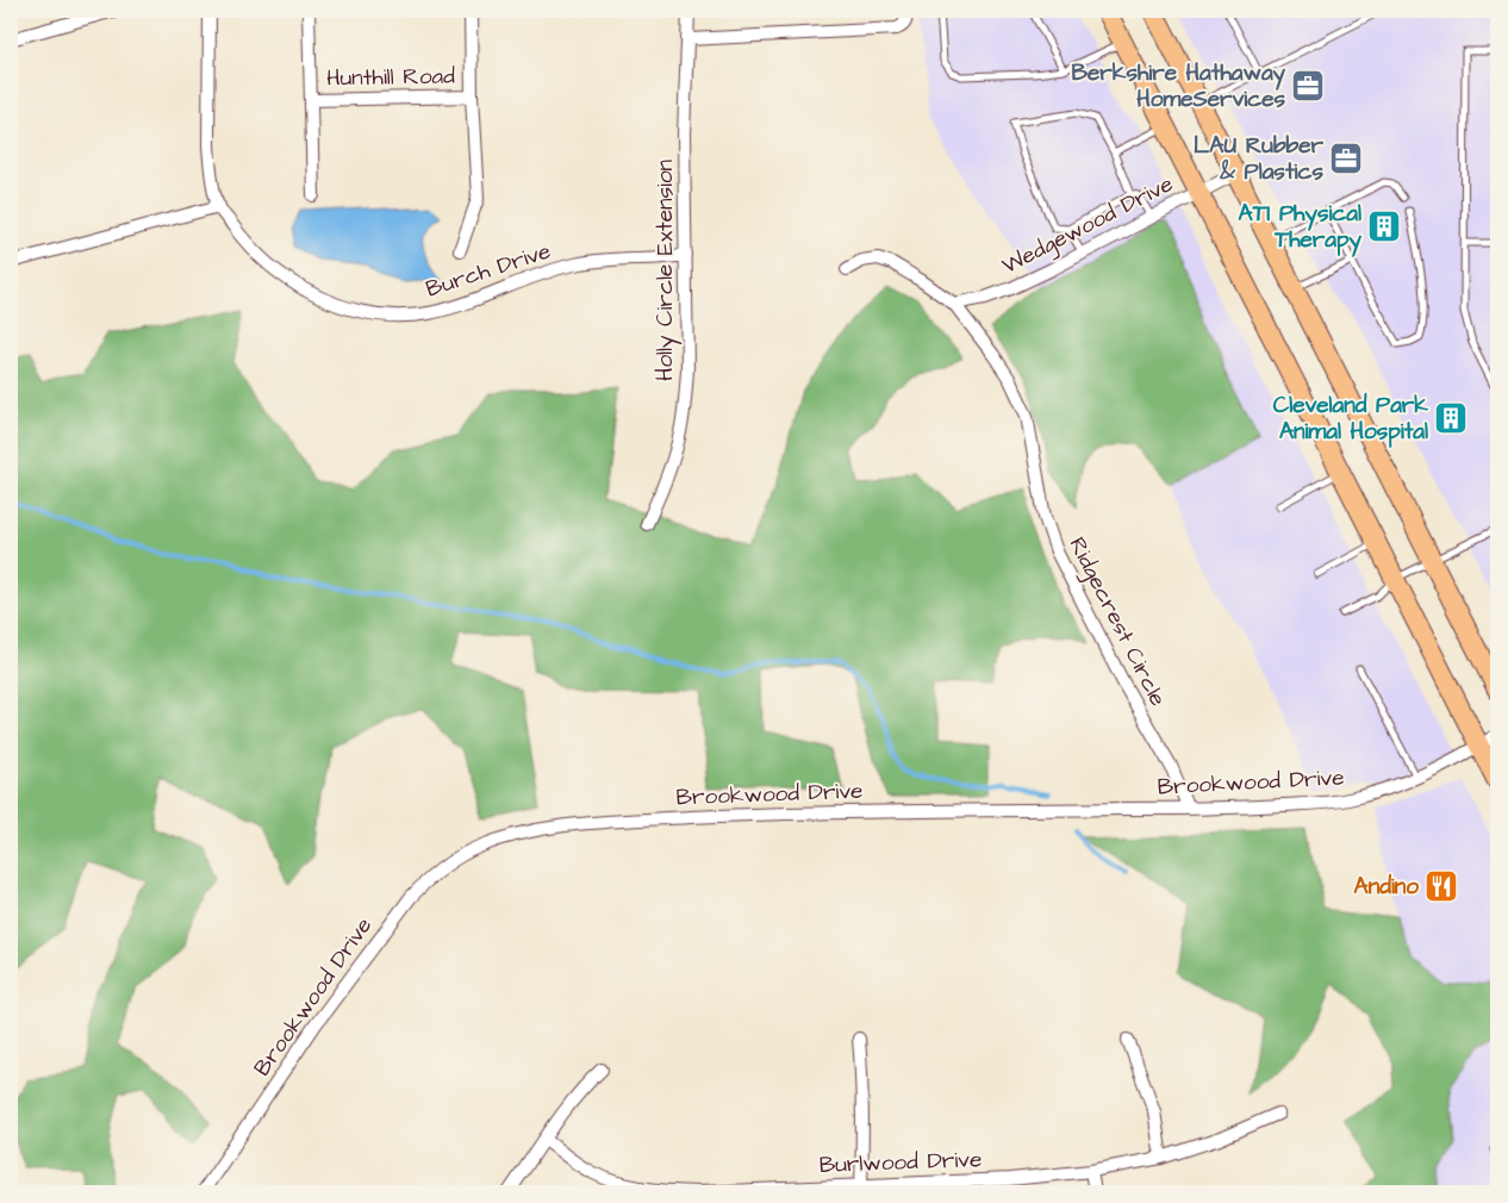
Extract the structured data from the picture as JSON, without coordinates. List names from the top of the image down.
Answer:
{
  "streets": {
    "street": [
      "Hunthill Road",
      "Wedgewood Drive",
      "Burch Drive",
      "Holly Circle Extension",
      "Ridgecrest Circle",
      "Brookwood Drive",
      "Burlwood Drive"
    ]
  },
  "crossings": [
    ["Wedgewood Drive", "Ridgecrest Circle"],
    ["Burch Drive", "Holly Circle Extension"],
    ["Ridgecrest Circle", "Brookwood Drive"]
  ],
  "places": {
    "office": ["Berkshire Hathaway HomeServices", "LAU Rubber & Plastics"],
    "building": ["ATI Physical Therapy", "Cleveland Park Animal Hospital"],
    "restaurant": ["Andino"]
  }
}
